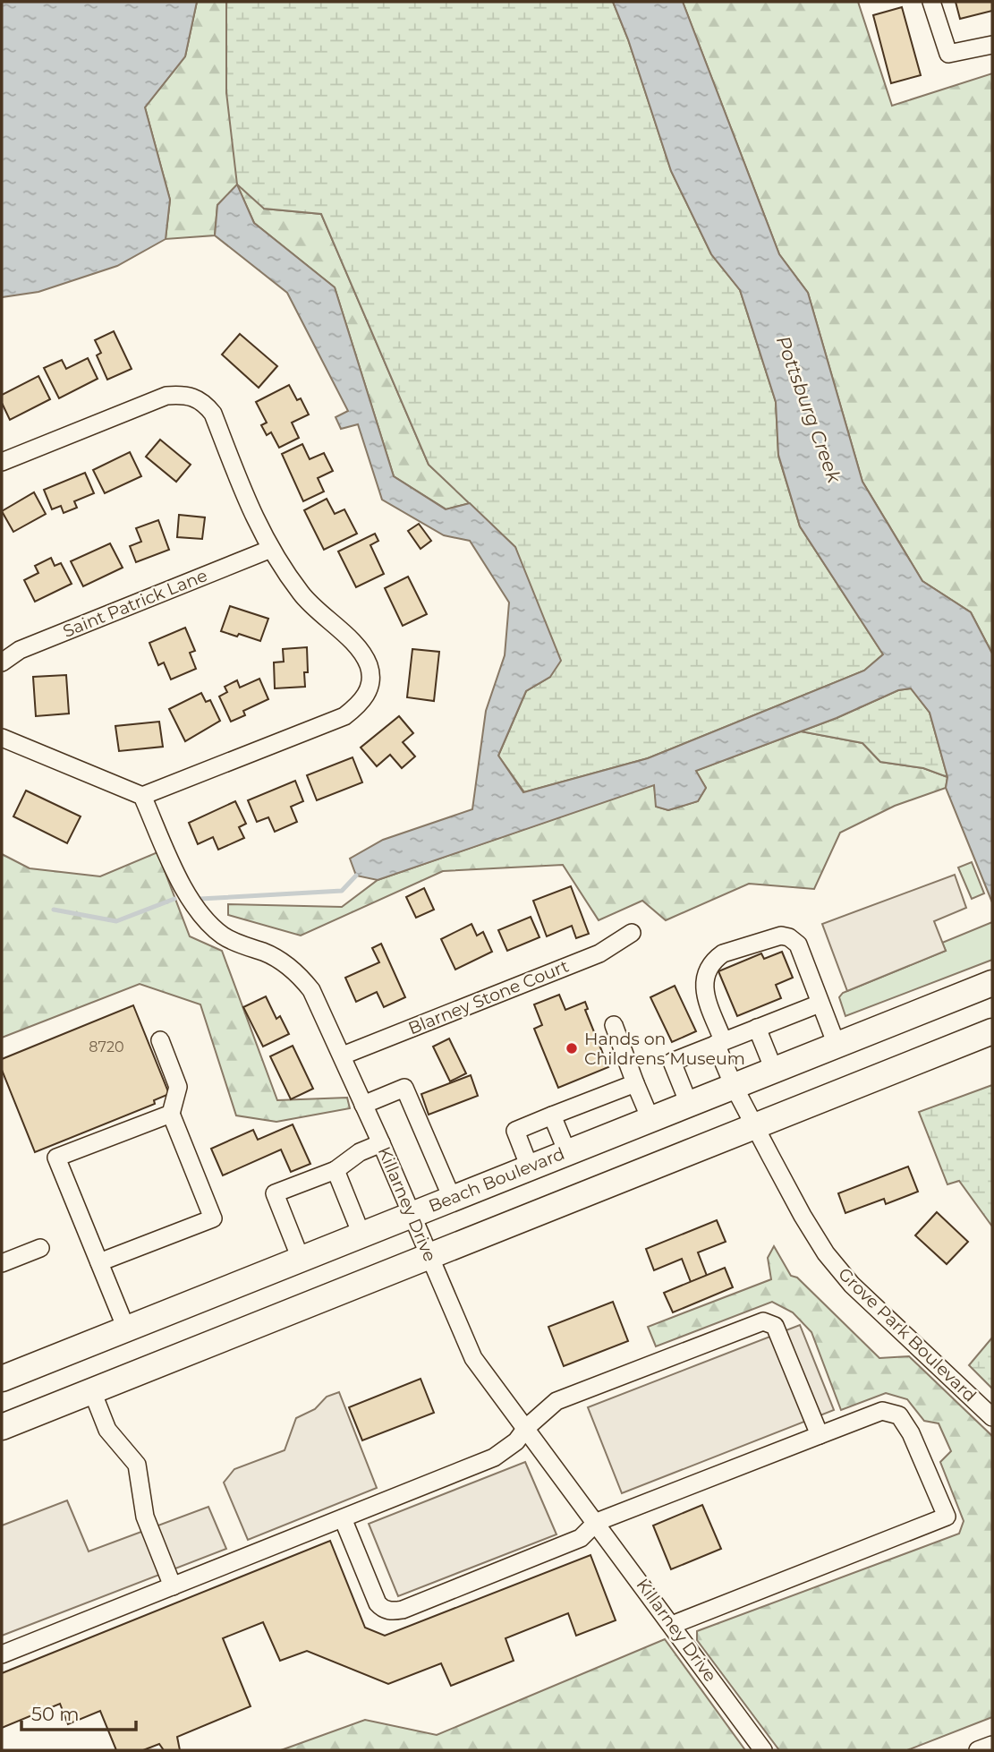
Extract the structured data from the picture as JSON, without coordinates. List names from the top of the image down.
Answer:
{
  "streets": {
    "highway": ["Beach Boulevard"],
    "street": [
      "Saint Patrick Lane",
      "Blarney Stone Court",
      "Killarney Drive",
      "Grove Park Boulevard"
    ]
  },
  "crossings": [
    ["Blarney Stone Court", "Killarney Drive"],
    ["Beach Boulevard", "Killarney Drive"],
    ["Beach Boulevard", "Grove Park Boulevard"]
  ],
  "water": ["Pottsburg Creek"],
  "places": ["Hands on Childrens Museum"],
  "house_numbers": ["8720"],
  "scale_bar": "50 m"
}
